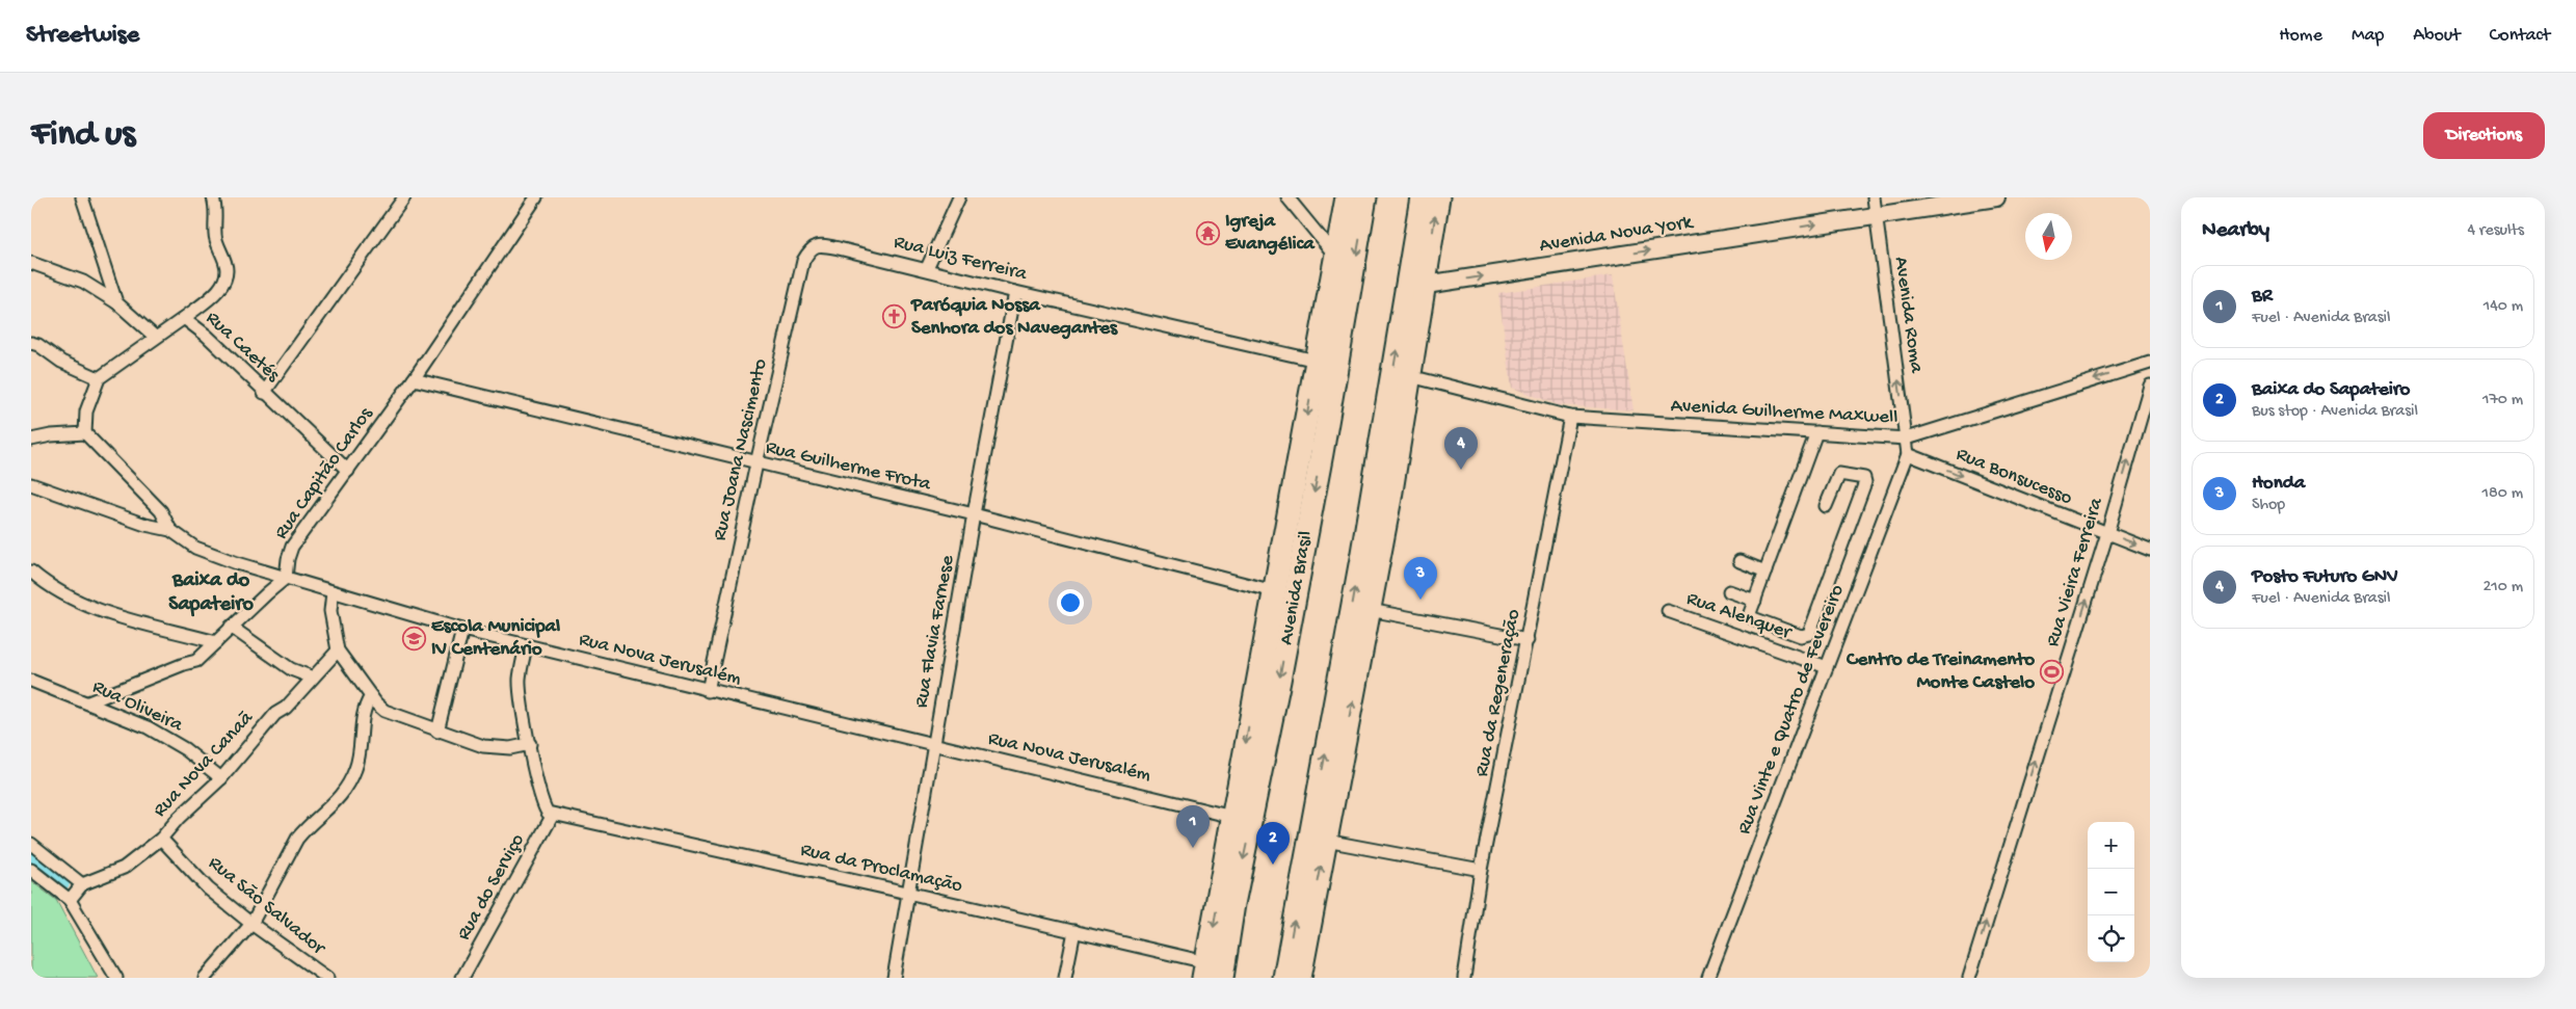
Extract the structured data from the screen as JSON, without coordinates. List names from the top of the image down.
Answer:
{
  "streets": {
    "highway": ["Avenida Brasil"],
    "main road": ["Avenida Nova York"],
    "street": [
      "Rua Luiz Ferreira",
      "Avenida Roma",
      "Rua Caetés",
      "Avenida Guilherme Maxwell",
      "Rua Joana Nascimento",
      "Rua Guilherme Frota",
      "Rua Capitão Carlos",
      "Rua Bonsucesso",
      "Rua Vieira Ferreira",
      "Rua Alenquer",
      "Rua Flavia Farnese",
      "Rua Nova Jerusalém",
      "Rua da Regeneração",
      "Rua Oliveira",
      "Rua Vinte e Quatro de Fevereiro",
      "Rua Nova Canaã",
      "Rua da Proclamação",
      "Rua do Serviço",
      "Rua São Salvador"
    ]
  },
  "crossings": [
    ["Avenida Nova York", "Avenida Roma"],
    ["Rua Luiz Ferreira", "Rua Joana Nascimento"],
    ["Rua Luiz Ferreira", "Avenida Brasil"],
    ["Rua Luiz Ferreira", "Rua Flavia Farnese"],
    ["Avenida Roma", "Avenida Guilherme Maxwell"],
    ["Rua Caetés", "Rua Capitão Carlos"],
    ["Avenida Guilherme Maxwell", "Rua da Regeneração"],
    ["Rua Joana Nascimento", "Rua Guilherme Frota"],
    ["Rua Joana Nascimento", "Rua Nova Jerusalém"],
    ["Rua Guilherme Frota", "Rua Capitão Carlos"],
    ["Rua Guilherme Frota", "Avenida Brasil"],
    ["Rua Guilherme Frota", "Rua Flavia Farnese"],
    ["Rua Capitão Carlos", "Rua Nova Jerusalém"],
    ["Rua Bonsucesso", "Rua Vieira Ferreira"],
    ["Rua Bonsucesso", "Rua Vinte e Quatro de Fevereiro"],
    ["Avenida Brasil", "Rua Nova Jerusalém"],
    ["Avenida Brasil", "Rua da Proclamação"],
    ["Rua Alenquer", "Rua Vinte e Quatro de Fevereiro"],
    ["Rua Flavia Farnese", "Rua Nova Jerusalém"],
    ["Rua Flavia Farnese", "Rua da Proclamação"],
    ["Rua Oliveira", "Rua Nova Canaã"],
    ["Rua Nova Canaã", "Rua São Salvador"],
    ["Rua da Proclamação", "Rua do Serviço"]
  ],
  "one_way": [
    "Avenida Nova York",
    "Avenida Roma",
    "Rua Bonsucesso",
    "Rua Vieira Ferreira"
  ],
  "districts": ["Baixa do Sapateiro"],
  "places": {
    "temple": ["Igreja Evangélica"],
    "church": ["Paróquia Nossa Senhora dos Navegantes"],
    "school or university": ["Escola Municipal IV Centenário"],
    "sports": ["Centro de Treinamento Monte Castelo"]
  },
  "north": "bottom",
  "page": {
    "header": "Streetwise",
    "nav": [
      "Home",
      "Map",
      "About",
      "Contact"
    ],
    "buttons": "Directions",
    "title": "Find us",
    "heading": ["Nearby", "4 results"],
    "list": [
      {
        "mark": "1",
        "name": "BR",
        "note": "Fuel · Avenida Brasil",
        "value": "140 m"
      },
      {
        "mark": "2",
        "name": "Baixa do Sapateiro",
        "note": "Bus stop · Avenida Brasil",
        "value": "170 m"
      },
      {
        "mark": "3",
        "name": "Honda",
        "note": "Shop",
        "value": "180 m"
      },
      {
        "mark": "4",
        "name": "Posto Futuro GNV",
        "note": "Fuel · Avenida Brasil",
        "value": "210 m"
      }
    ],
    "pins": [
      "4",
      "3",
      "1",
      "2"
    ],
    "map_buttons": ["+", "−"]
  }
}
